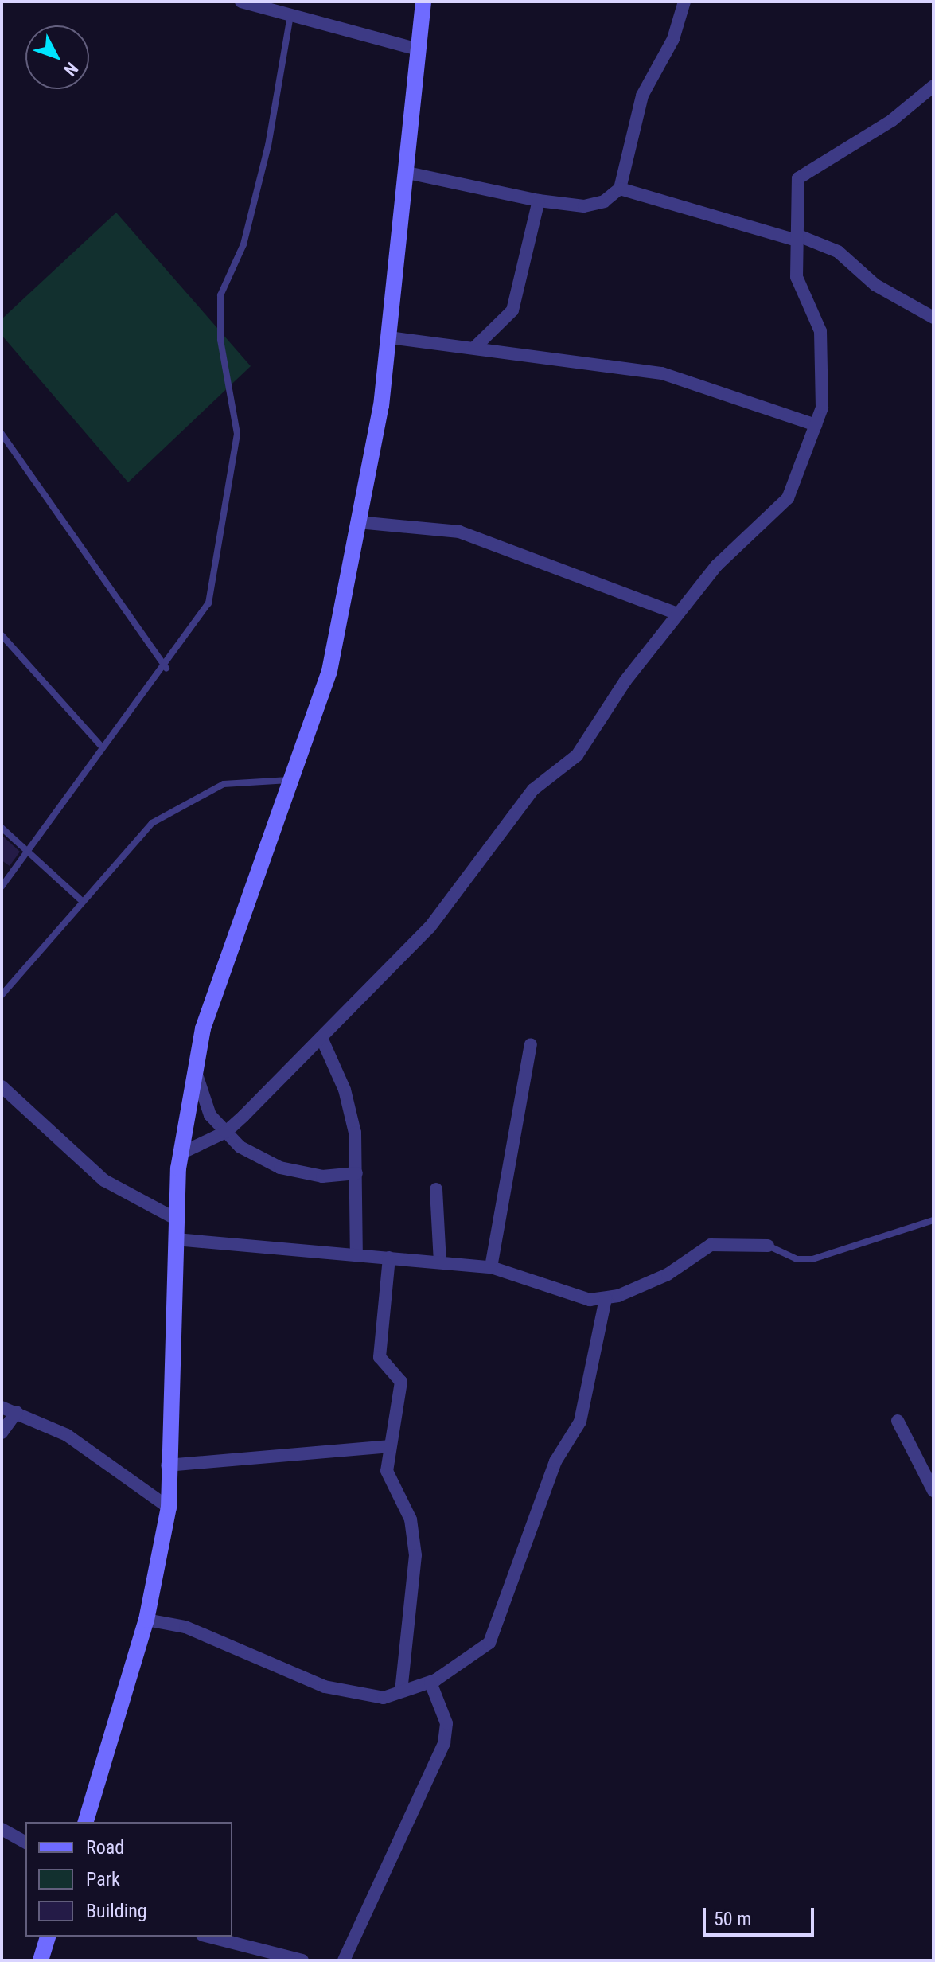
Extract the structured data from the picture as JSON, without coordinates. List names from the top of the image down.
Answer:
{
  "legend": ["Road", "Park", "Building"],
  "scale_bar": "50 m",
  "north": "bottom right"
}
